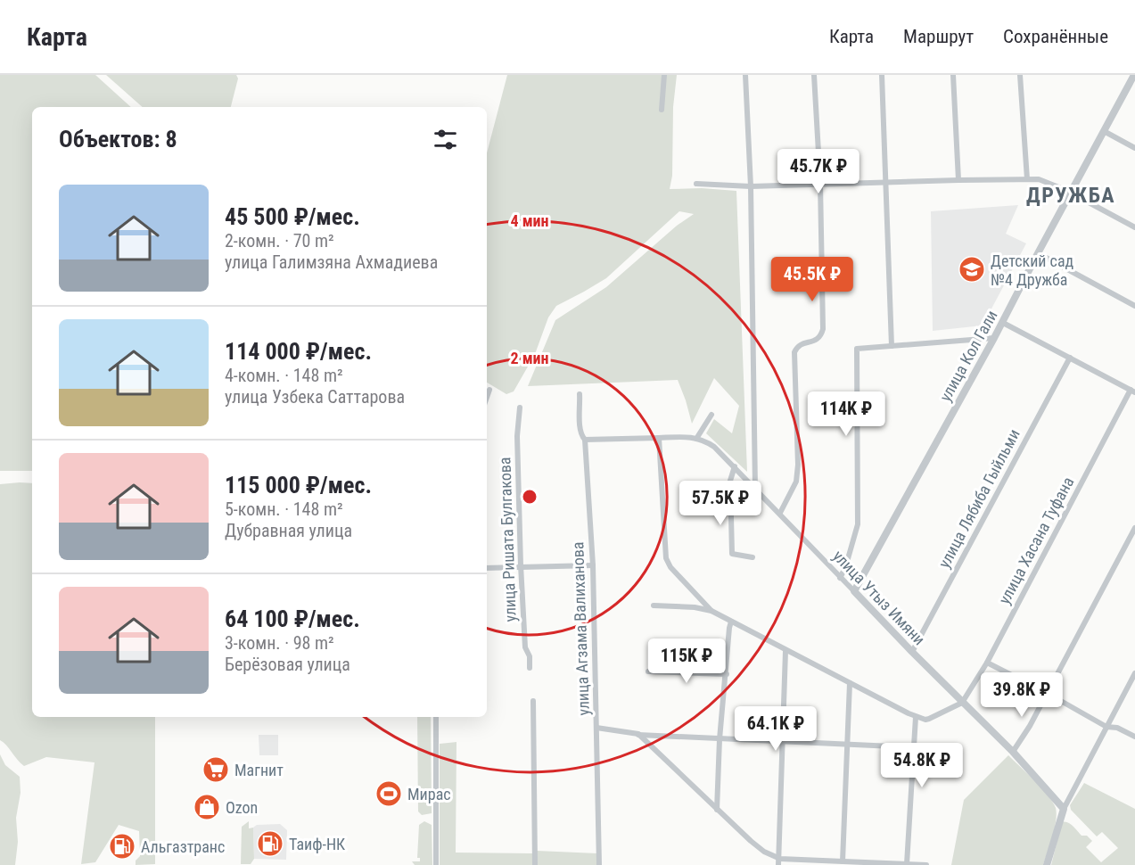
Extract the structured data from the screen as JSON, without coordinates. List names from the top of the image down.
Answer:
{
  "streets": {
    "street": [
      "улица Кол Гали",
      "улица Лябиба Гыйльми",
      "улица Ришата Булгакова",
      "улица Хасана Туфана",
      "улица Утыз Имяни",
      "улица Агзама Валиханова"
    ]
  },
  "crossings": [
    ["улица Кол Гали", "улица Утыз Имяни"],
    ["улица Лябиба Гыйльми", "улица Утыз Имяни"],
    ["улица Хасана Туфана", "улица Утыз Имяни"],
    ["улица Утыз Имяни", "улица Агзама Валиханова"]
  ],
  "districts": ["ДРУЖБА"],
  "places": {
    "school or university": ["Детский сад №4 Дружба"],
    "supermarket": ["Магнит"],
    "sports": ["Мирас"],
    "shop": ["Ozon"],
    "fuel station": ["Таиф-НК", "Альгазтранс"]
  },
  "page": {
    "header": "Карта",
    "nav": ["Карта", "Маршрут", "Сохранённые"],
    "heading": "Объектов: 8",
    "price": [
      "45.7K ₽",
      "45.5K ₽",
      "114K ₽",
      "57.5K ₽",
      "115K ₽",
      "39.8K ₽",
      "64.1K ₽",
      "54.8K ₽"
    ],
    "list": [
      {
        "name": "45 500 ₽/мес.",
        "note": "2-комн. · 70 m² · улица Галимзяна Ахмадиева"
      },
      {
        "name": "114 000 ₽/мес.",
        "note": "4-комн. · 148 m² · улица Узбека Саттарова"
      },
      {
        "name": "115 000 ₽/мес.",
        "note": "5-комн. · 148 m² · Дубравная улица"
      },
      {
        "name": "64 100 ₽/мес.",
        "note": "3-комн. · 98 m² · Берёзовая улица"
      }
    ]
  },
  "rings": ["4 мин", "2 мин"]
}
